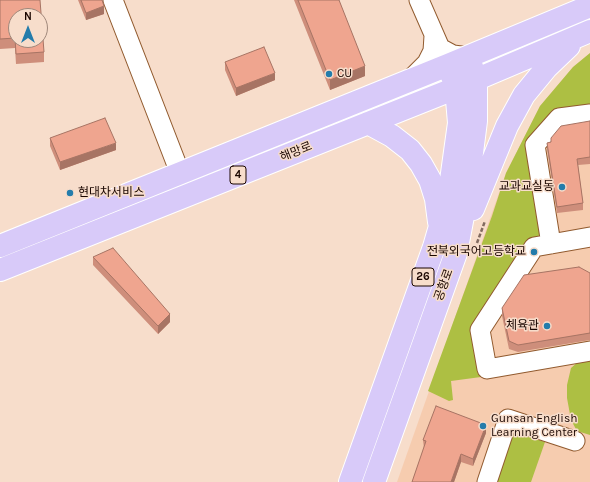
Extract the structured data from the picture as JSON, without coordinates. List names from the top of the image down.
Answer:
{
  "streets": {
    "main road": [
      "해망로",
      "4",
      "26",
      "공항로"
    ]
  },
  "crossings": [
    ["해망로", "26"],
    ["해망로", "공항로"],
    ["26", "공항로"]
  ],
  "places": [
    "CU",
    "교과교실동",
    "현대차서비스",
    "전북외국어고등학교",
    "체육관",
    "Gunsan English Learning Center"
  ],
  "north": "top"
}
